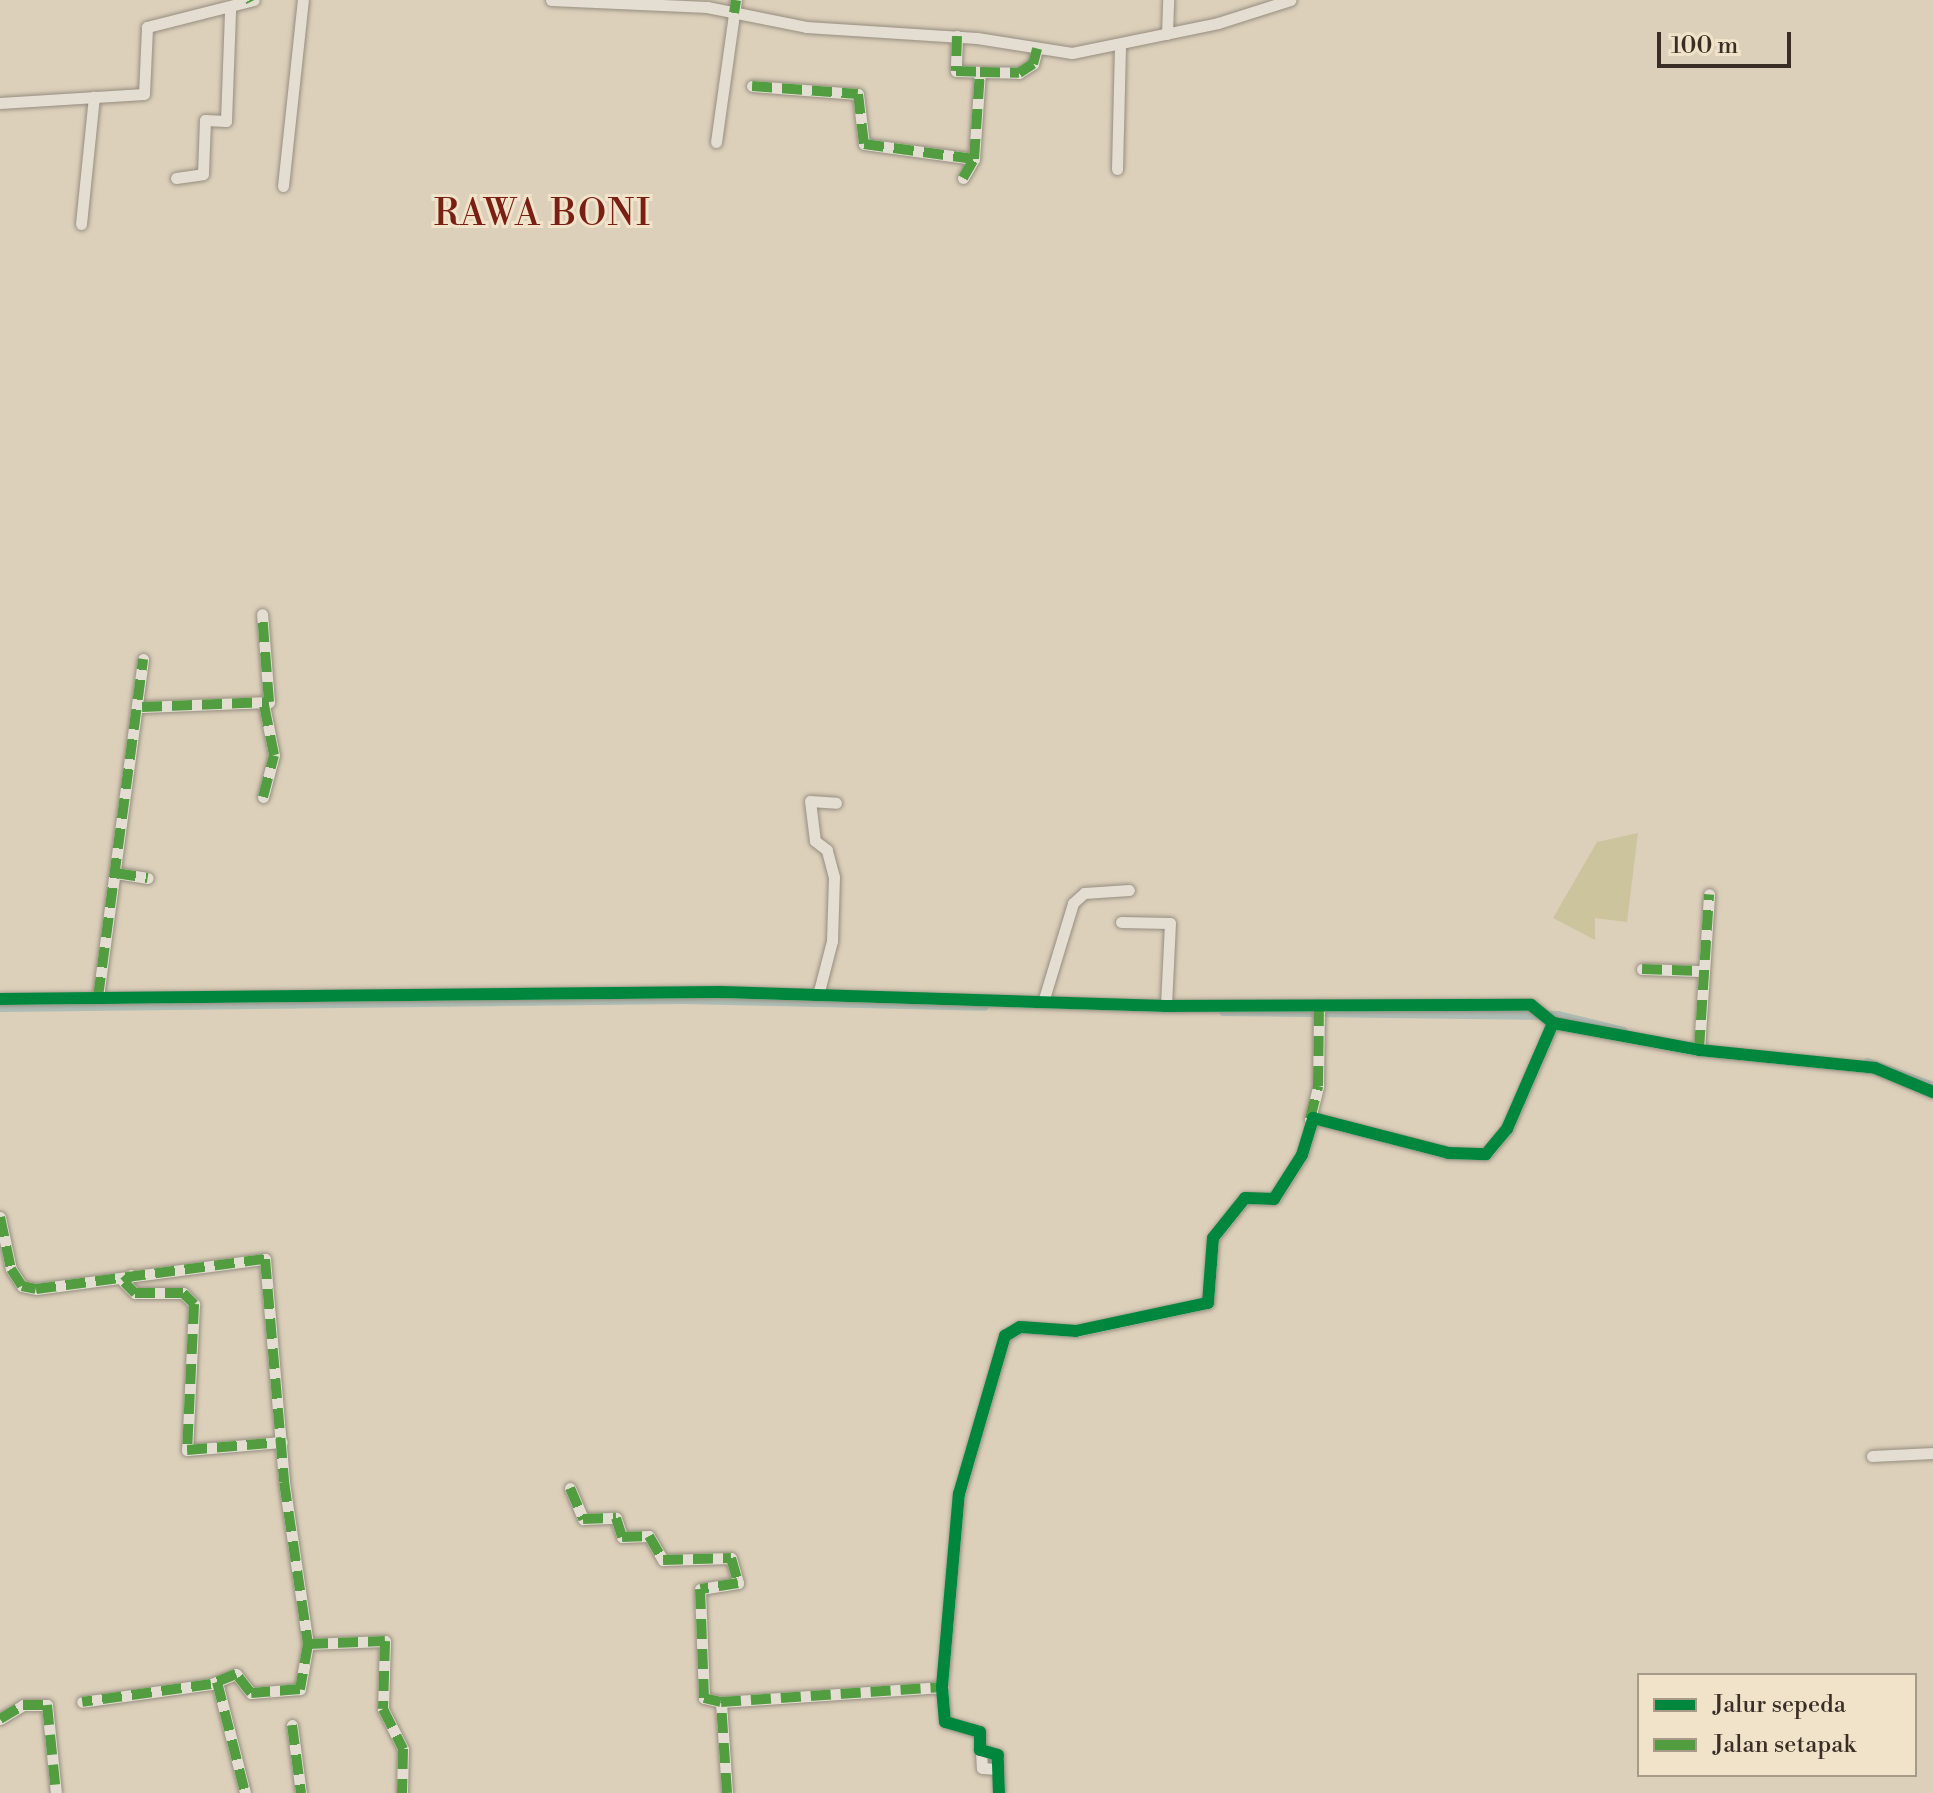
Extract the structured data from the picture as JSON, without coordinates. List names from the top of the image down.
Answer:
{
  "districts": ["RAWA BONI"],
  "legend": ["Jalur sepeda", "Jalan setapak"],
  "scale_bar": "100 m"
}
